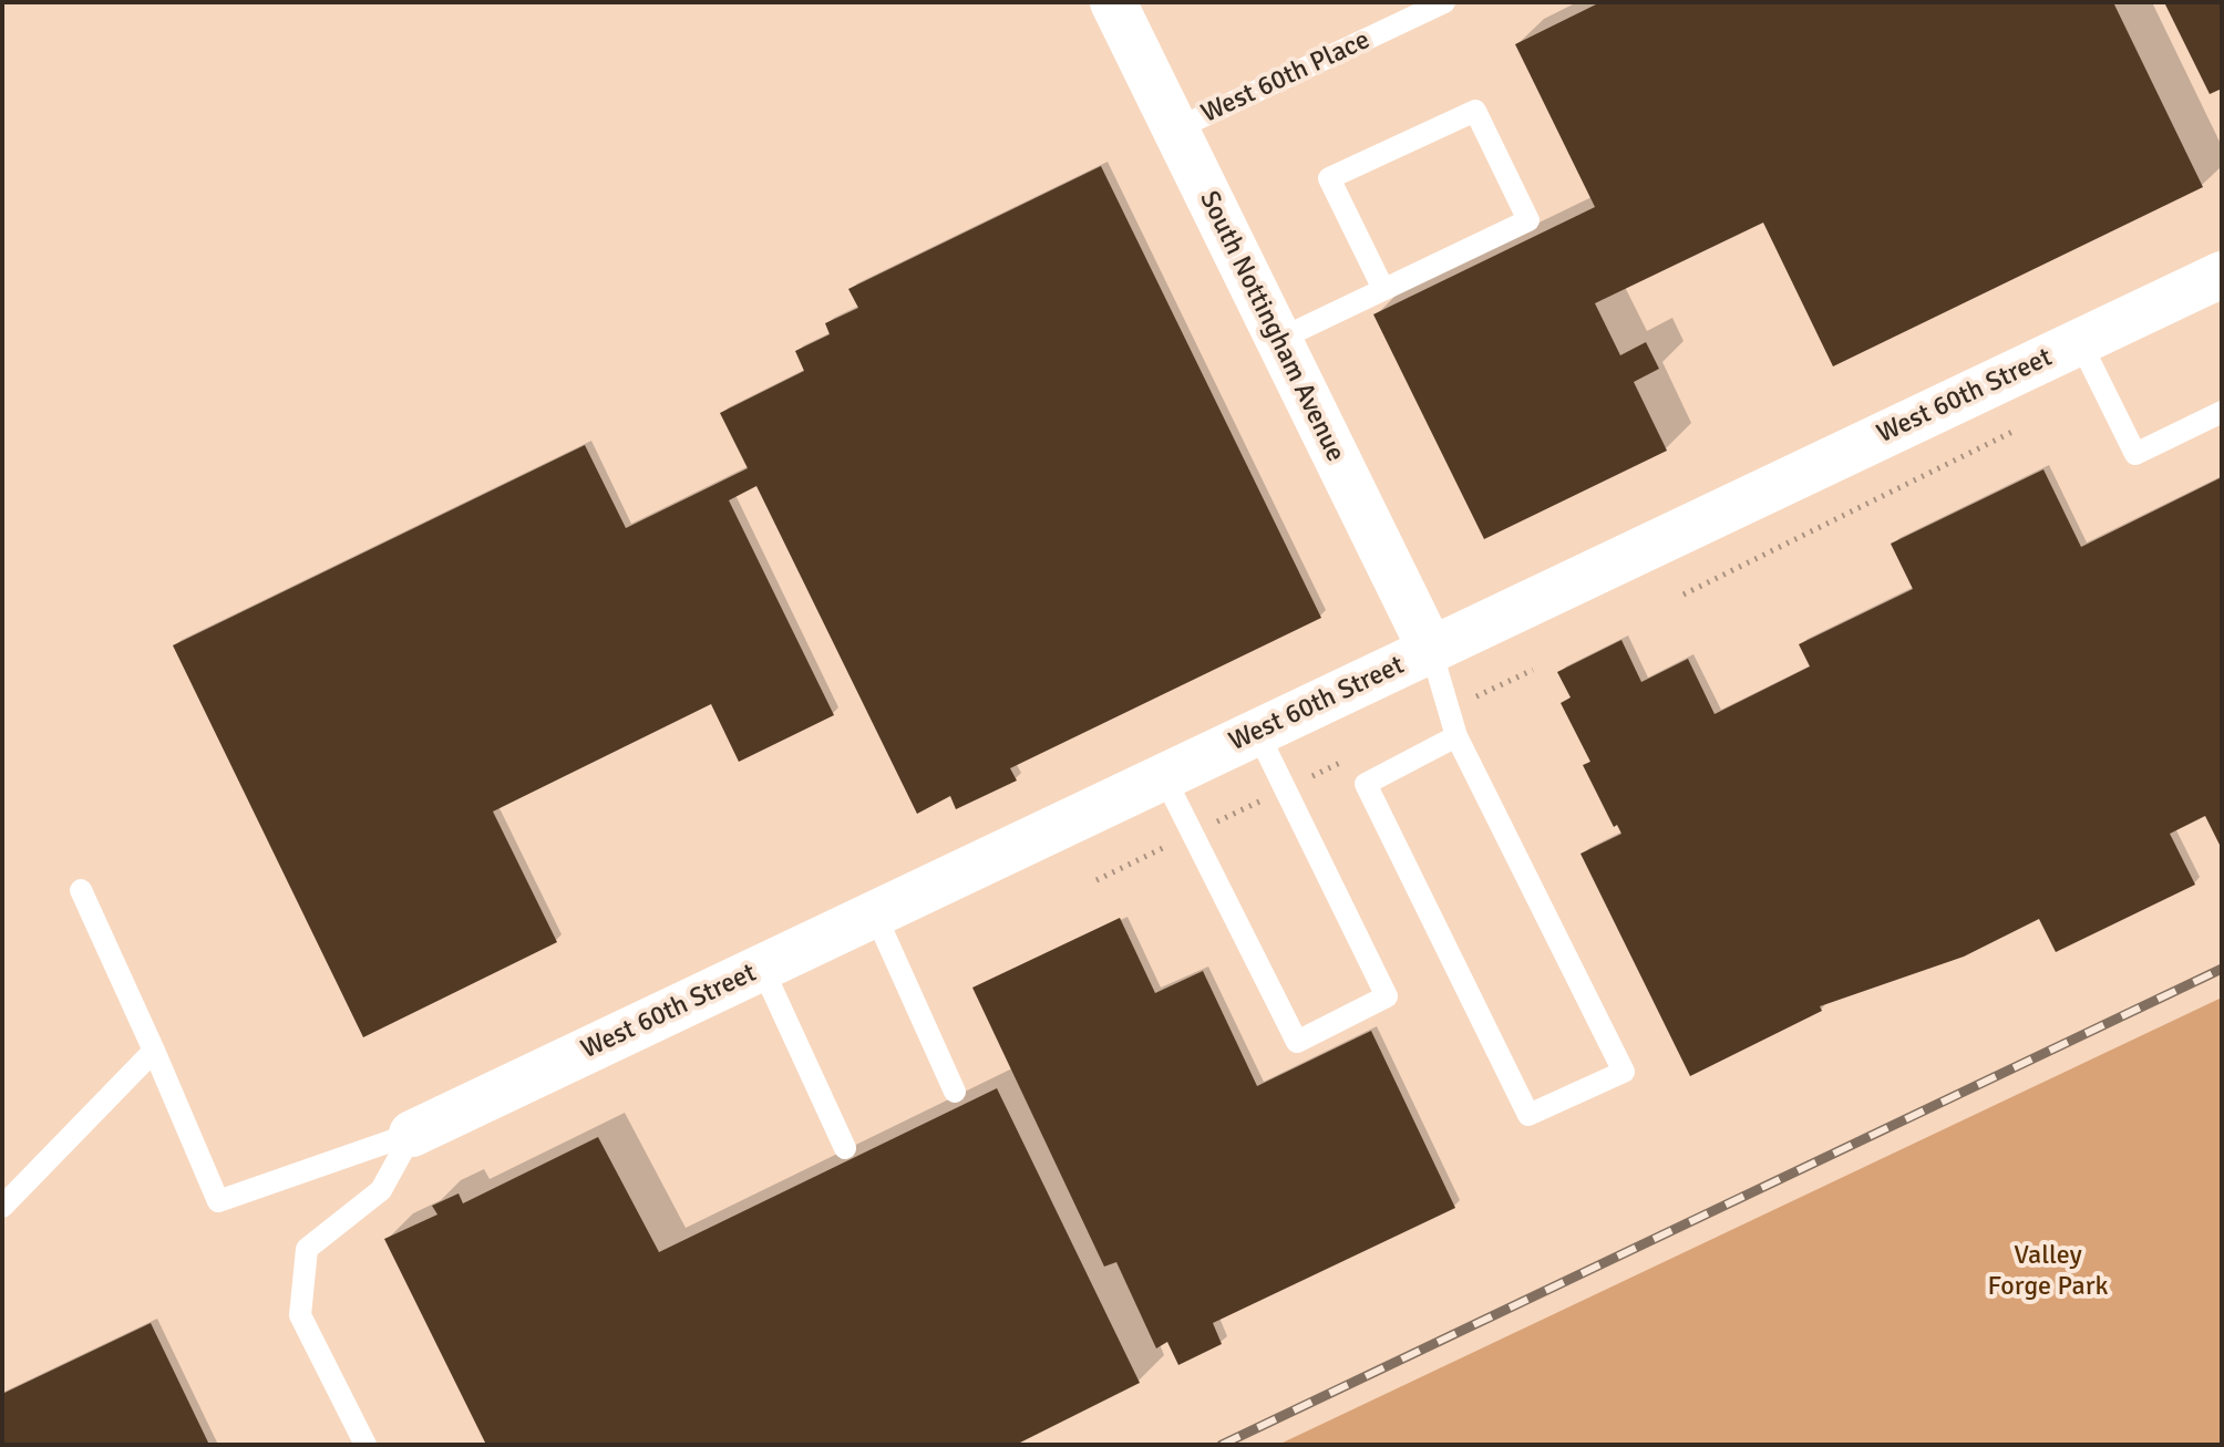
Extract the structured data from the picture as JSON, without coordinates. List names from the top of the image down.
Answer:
{
  "streets": {
    "street": ["South Nottingham Avenue", "West 60th Street"],
    "lane": ["West 60th Place"]
  },
  "crossings": [
    ["West 60th Place", "South Nottingham Avenue"],
    ["South Nottingham Avenue", "West 60th Street"]
  ],
  "parks": ["Valley Forge Park"]
}
